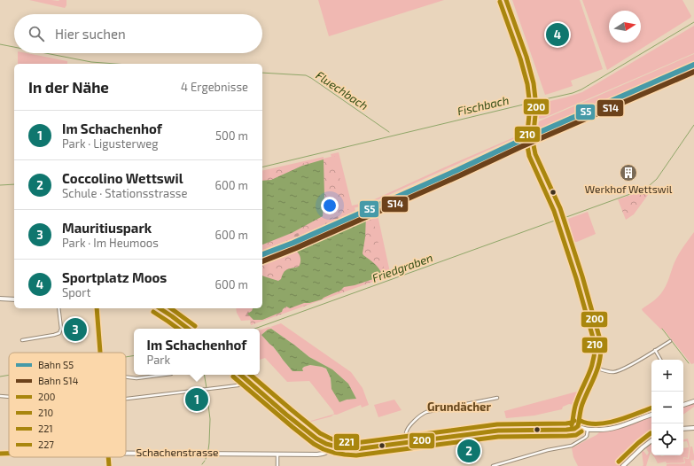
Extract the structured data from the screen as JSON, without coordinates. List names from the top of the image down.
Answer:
{
  "streets": {
    "main road": ["Schachenstrasse"]
  },
  "districts": ["Grundächer"],
  "water": ["Fluechbach", "Fischbach", "Friedgraben"],
  "places": {
    "building": ["Werkhof Wettswil"]
  },
  "lines": [
    "transit line 200",
    "transit line 210",
    "rail line S5",
    "rail line S14",
    "transit line 221",
    "transit line 227"
  ],
  "legend": [
    "Bahn S5",
    "Bahn S14",
    "200",
    "210",
    "221",
    "227"
  ],
  "north": "right",
  "page": {
    "search": "Hier suchen",
    "pins": [
      "4",
      "3",
      "1",
      "2"
    ],
    "heading": ["In der Nähe", "4 Ergebnisse"],
    "list": [
      {
        "mark": "1",
        "name": "Im Schachenhof",
        "note": "Park · Ligusterweg",
        "value": "500 m"
      },
      {
        "mark": "2",
        "name": "Coccolino Wettswil",
        "note": "Schule · Stationsstrasse",
        "value": "600 m"
      },
      {
        "mark": "3",
        "name": "Mauritiuspark",
        "note": "Park · Im Heumoos",
        "value": "600 m"
      },
      {
        "mark": "4",
        "name": "Sportplatz Moos",
        "note": "Sport",
        "value": "600 m"
      }
    ],
    "popup": ["Im Schachenhof", "Park"],
    "map_buttons": ["+", "−"]
  }
}
